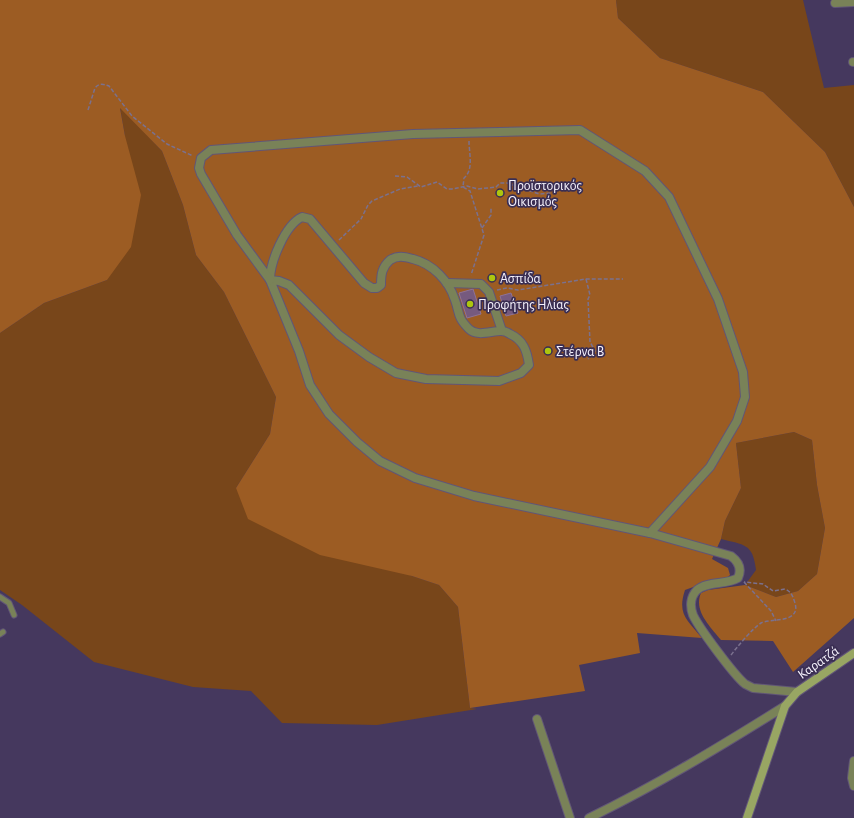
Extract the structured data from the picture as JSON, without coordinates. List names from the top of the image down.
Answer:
{
  "streets": {
    "street": ["Καρατζά"]
  },
  "places": [
    "Προϊστορικός Οικισμός",
    "Ασπίδα",
    "Προφήτης Ηλίας",
    "Στέρνα Β"
  ]
}
